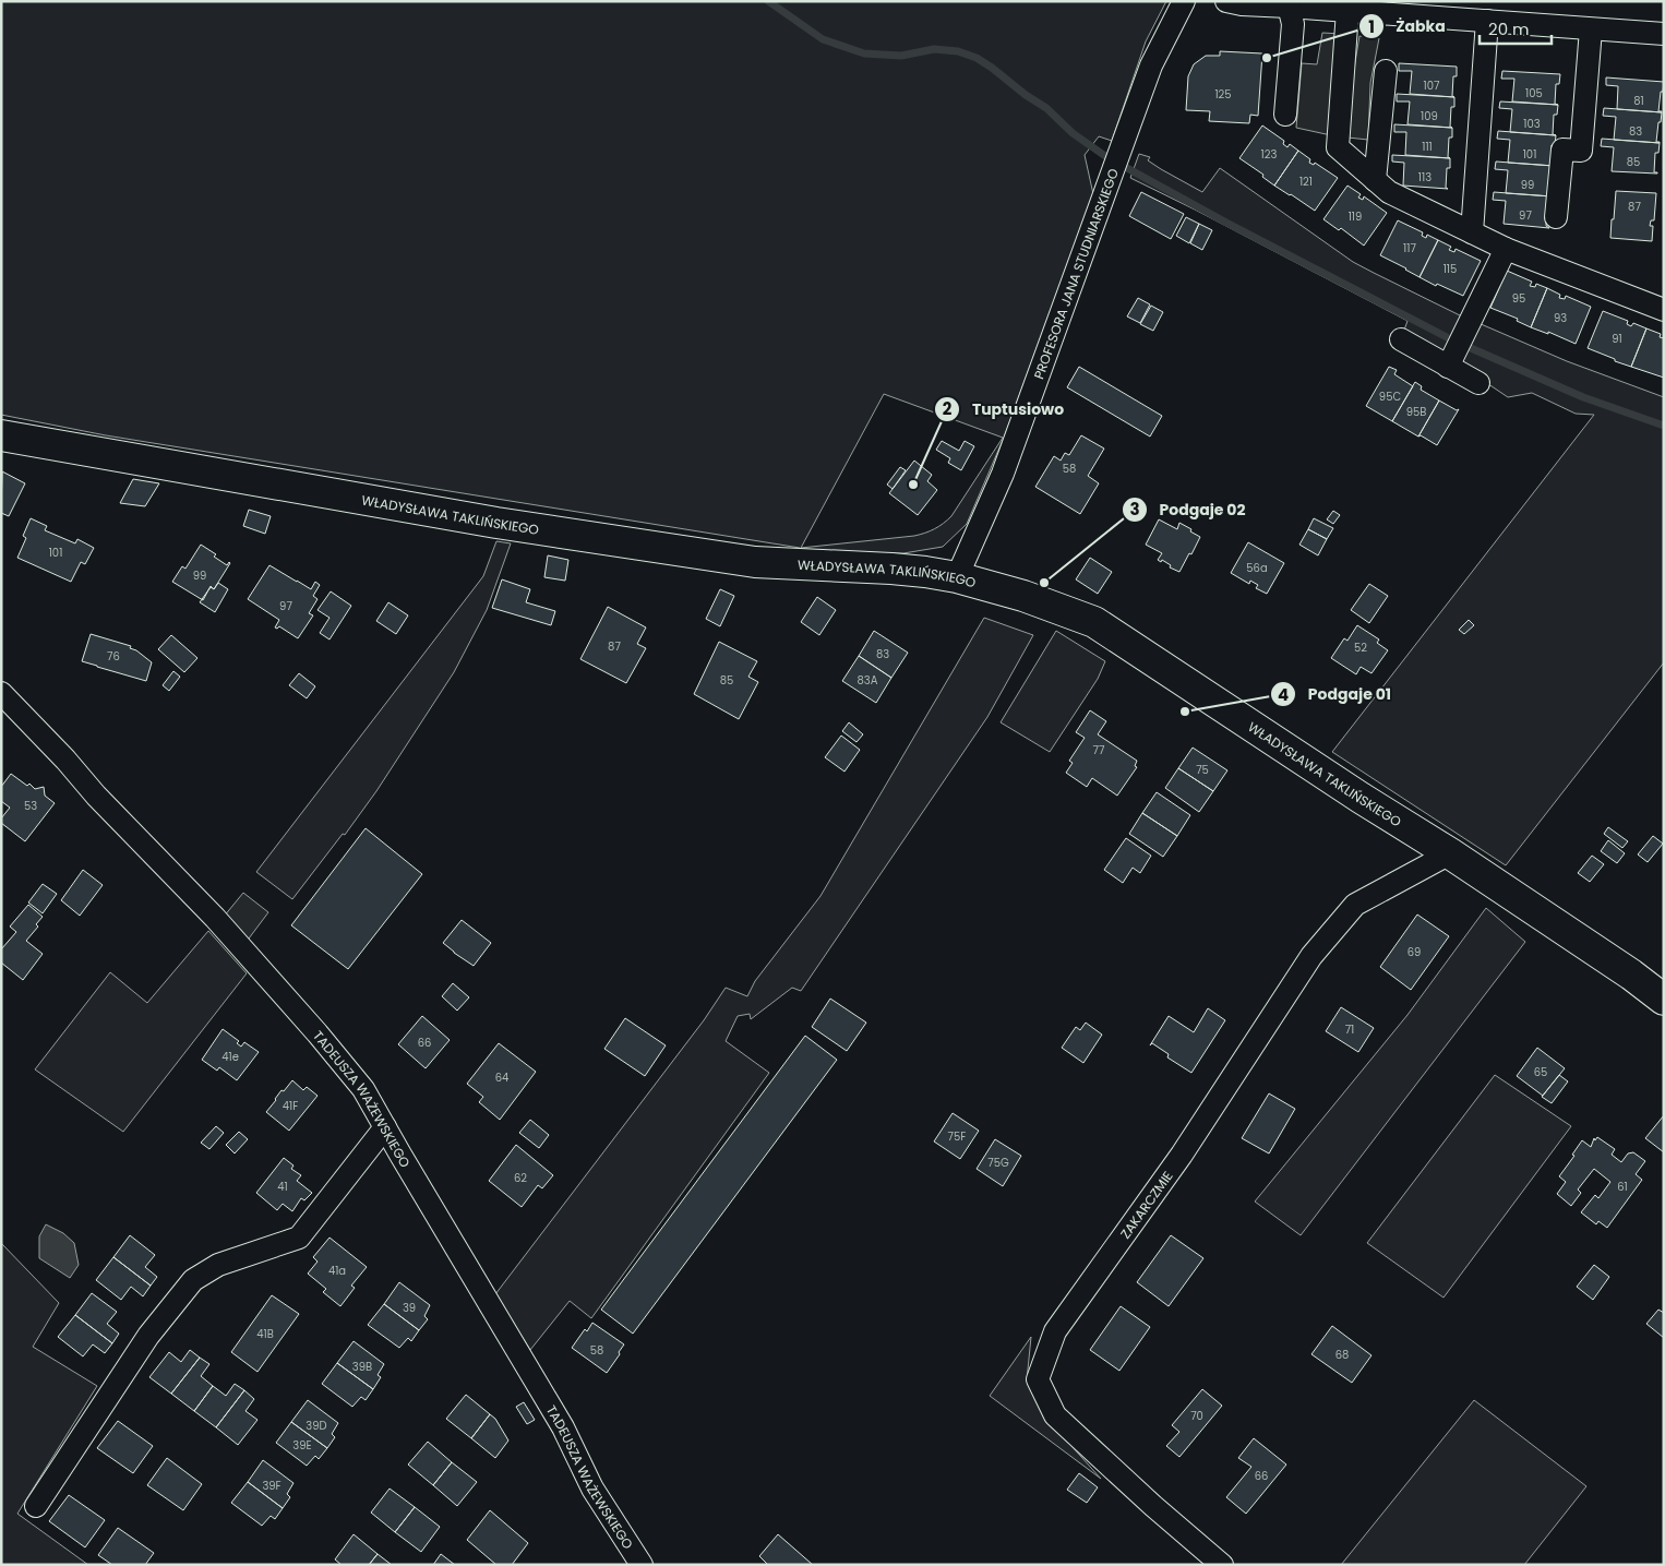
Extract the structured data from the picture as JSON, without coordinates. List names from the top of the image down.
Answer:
{
  "streets": {
    "street": [
      "PROFESORA JANA STUDNIARSKIEGO",
      "WŁADYSŁAWA TAKLIŃSKIEGO",
      "TADEUSZA WAŻEWSKIEGO",
      "ZAKARCZMIE"
    ]
  },
  "crossings": [
    ["PROFESORA JANA STUDNIARSKIEGO", "WŁADYSŁAWA TAKLIŃSKIEGO"],
    ["WŁADYSŁAWA TAKLIŃSKIEGO", "ZAKARCZMIE"]
  ],
  "places": [
    "Żabka",
    "Tuptusiowo",
    "Podgaje 02",
    "Podgaje 01"
  ],
  "house_numbers": [
    "107",
    "105",
    "125",
    "81",
    "109",
    "103",
    "83",
    "111",
    "123",
    "101",
    "85",
    "113",
    "121",
    "99",
    "87",
    "97",
    "119",
    "117",
    "115",
    "95",
    "93",
    "91",
    "95C",
    "95B",
    "58",
    "101",
    "56a",
    "99",
    "97",
    "87",
    "52",
    "83",
    "76",
    "85",
    "83A",
    "77",
    "75",
    "53",
    "69",
    "71",
    "66",
    "41e",
    "65",
    "64",
    "41F",
    "75F",
    "75G",
    "62",
    "41",
    "61",
    "41a",
    "39",
    "41B",
    "58",
    "68",
    "39B",
    "70",
    "39D",
    "39E",
    "66",
    "39F"
  ],
  "scale_bar": "20 m"
}
